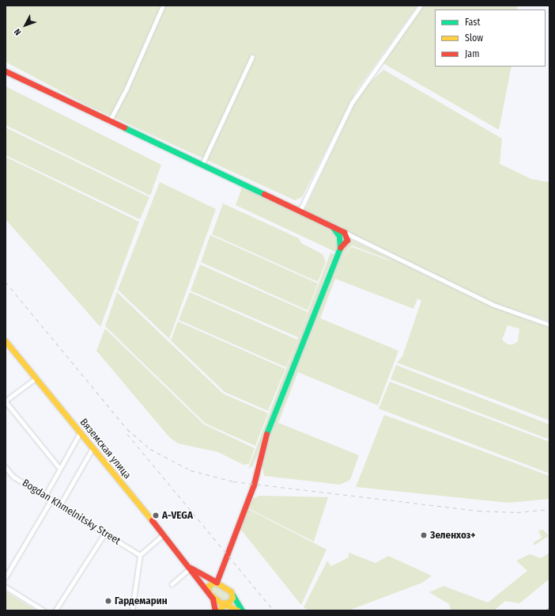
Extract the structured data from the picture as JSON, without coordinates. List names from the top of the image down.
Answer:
{
  "streets": {
    "main road": ["Вяземская улица"],
    "street": ["Bogdan Khmelnitsky Street"]
  },
  "places": ["A-VEGA", "Зеленхоз+", "Гардемарин"],
  "legend": ["Fast", "Slow", "Jam"],
  "north": "bottom left"
}
